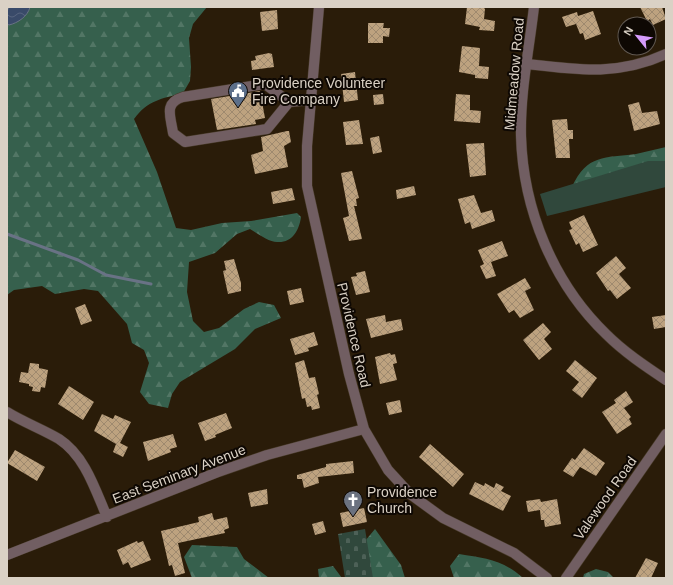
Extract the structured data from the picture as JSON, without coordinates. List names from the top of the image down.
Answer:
{
  "streets": {
    "street": [
      "Midmeadow Road",
      "Providence Road",
      "East Seminary Avenue",
      "Valewood Road"
    ]
  },
  "crossings": [
    ["Providence Road", "East Seminary Avenue"]
  ],
  "places": {
    "public building": ["Providence Volunteer Fire Company"],
    "church": ["Providence Church"]
  },
  "north": "top left"
}
